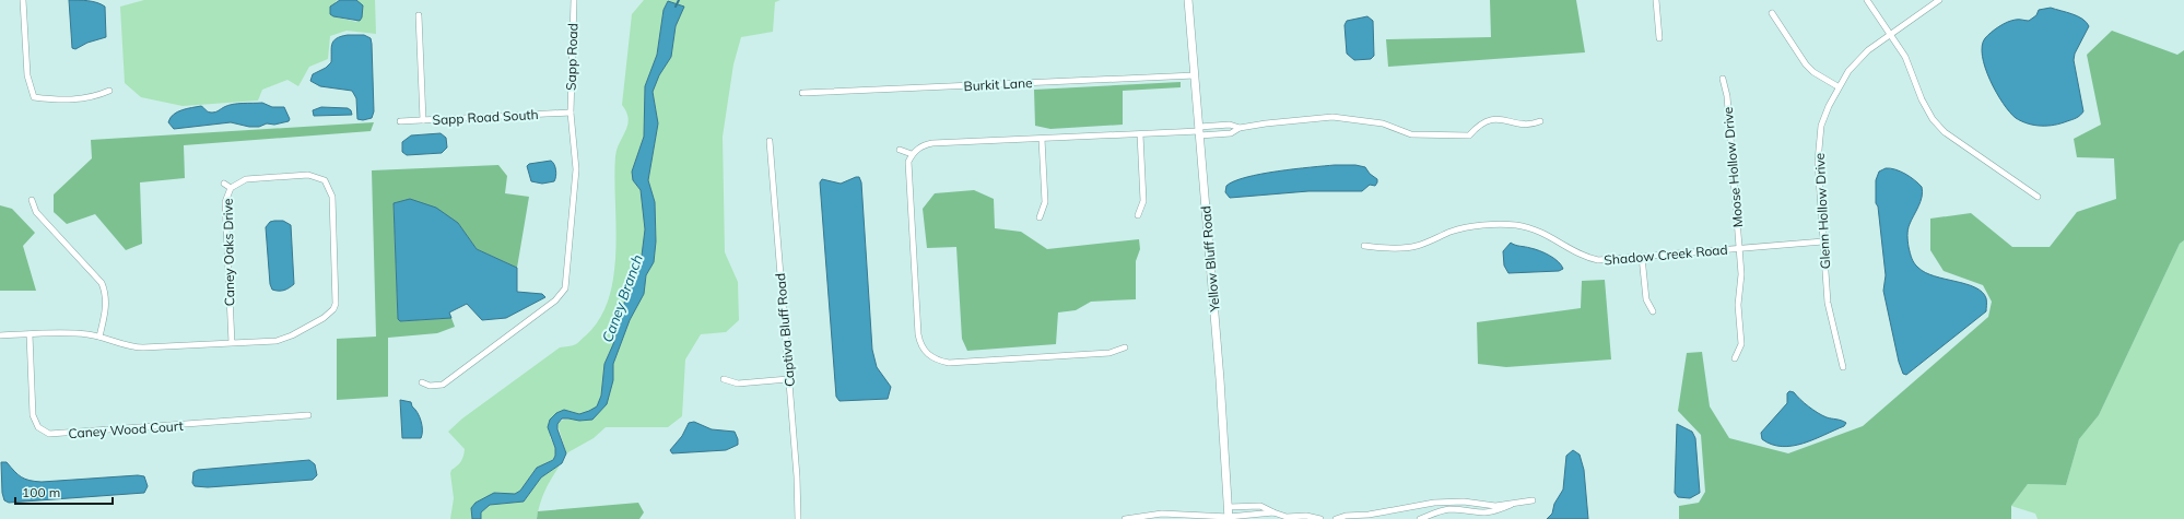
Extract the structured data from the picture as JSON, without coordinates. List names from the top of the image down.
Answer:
{
  "streets": {
    "street": [
      "Sapp Road",
      "Burkit Lane",
      "Sapp Road South",
      "Moose Hollow Drive",
      "Glenn Hollow Drive",
      "Caney Oaks Drive",
      "Shadow Creek Road",
      "Yellow Bluff Road",
      "Captiva Bluff Road",
      "Caney Wood Court"
    ]
  },
  "crossings": [
    ["Sapp Road", "Sapp Road South"],
    ["Burkit Lane", "Yellow Bluff Road"],
    ["Moose Hollow Drive", "Shadow Creek Road"],
    ["Glenn Hollow Drive", "Shadow Creek Road"]
  ],
  "water": ["Caney Branch"],
  "scale_bar": "100 m"
}
